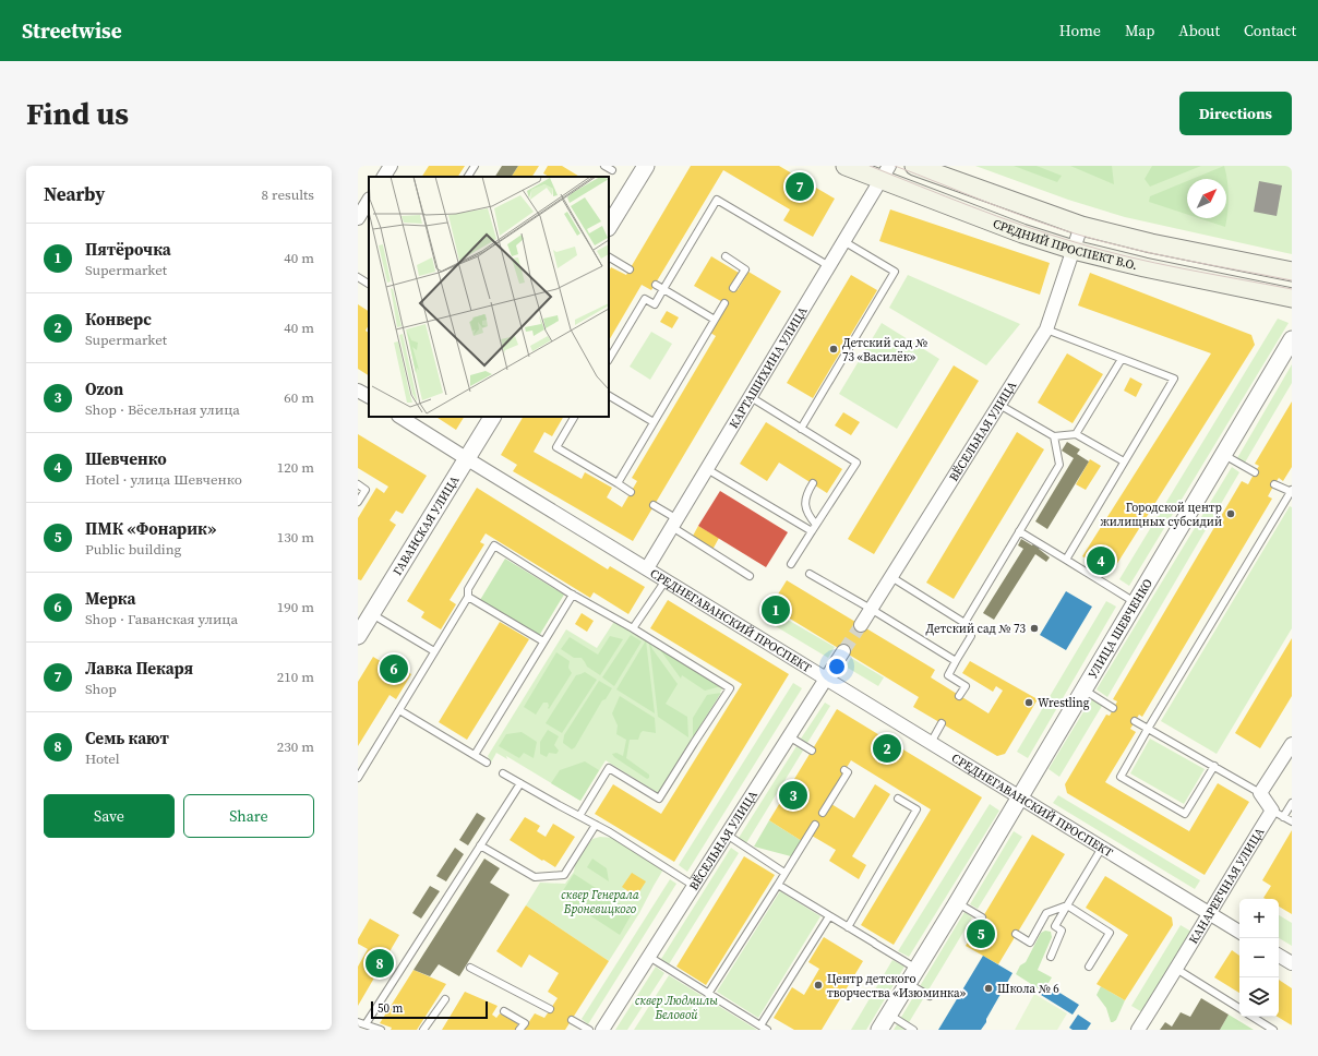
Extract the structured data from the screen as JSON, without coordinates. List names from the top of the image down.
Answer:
{
  "streets": {
    "main road": ["СРЕДНИЙ ПРОСПЕКТ В.О."],
    "street": [
      "КАРТАШИХИНА УЛИЦА",
      "ВЁСЕЛЬНАЯ УЛИЦА",
      "ГАВАНСКАЯ УЛИЦА",
      "СРЕДНЕГАВАНСКИЙ ПРОСПЕКТ",
      "УЛИЦА ШЕВЧЕНКО",
      "КАНАРЕЕЧНАЯ УЛИЦА"
    ]
  },
  "crossings": [
    ["СРЕДНИЙ ПРОСПЕКТ В.О.", "КАРТАШИХИНА УЛИЦА"],
    ["СРЕДНИЙ ПРОСПЕКТ В.О.", "ВЁСЕЛЬНАЯ УЛИЦА"],
    ["КАРТАШИХИНА УЛИЦА", "СРЕДНЕГАВАНСКИЙ ПРОСПЕКТ"],
    ["ВЁСЕЛЬНАЯ УЛИЦА", "СРЕДНЕГАВАНСКИЙ ПРОСПЕКТ"],
    ["ГАВАНСКАЯ УЛИЦА", "СРЕДНЕГАВАНСКИЙ ПРОСПЕКТ"],
    ["СРЕДНЕГАВАНСКИЙ ПРОСПЕКТ", "УЛИЦА ШЕВЧЕНКО"],
    ["СРЕДНЕГАВАНСКИЙ ПРОСПЕКТ", "КАНАРЕЕЧНАЯ УЛИЦА"]
  ],
  "parks": ["сквер Генерала Броневицкого", "сквер Людмилы Беловой"],
  "places": [
    "Детский сад № 73 «Василёк»",
    "Городской центр жилищных субсидий",
    "Детский сад № 73",
    "Wrestling",
    "Центр детского творчества «Изюминка»",
    "Школа № 6"
  ],
  "scale_bar": "50 m",
  "north": "top right",
  "page": {
    "header": "Streetwise",
    "nav": [
      "Home",
      "Map",
      "About",
      "Contact"
    ],
    "buttons": [
      "Directions",
      ["Save", "Share"]
    ],
    "title": "Find us",
    "heading": ["Nearby", "8 results"],
    "pins": [
      "7",
      "4",
      "1",
      "6",
      "2",
      "3",
      "5",
      "8"
    ],
    "list": [
      {
        "mark": "1",
        "name": "Пятёрочка",
        "note": "Supermarket",
        "value": "40 m"
      },
      {
        "mark": "2",
        "name": "Конверс",
        "note": "Supermarket",
        "value": "40 m"
      },
      {
        "mark": "3",
        "name": "Ozon",
        "note": "Shop · Вёсельная улица",
        "value": "60 m"
      },
      {
        "mark": "4",
        "name": "Шевченко",
        "note": "Hotel · улица Шевченко",
        "value": "120 m"
      },
      {
        "mark": "5",
        "name": "ПМК «Фонарик»",
        "note": "Public building",
        "value": "130 m"
      },
      {
        "mark": "6",
        "name": "Мерка",
        "note": "Shop · Гаванская улица",
        "value": "190 m"
      },
      {
        "mark": "7",
        "name": "Лавка Пекаря",
        "note": "Shop",
        "value": "210 m"
      },
      {
        "mark": "8",
        "name": "Семь кают",
        "note": "Hotel",
        "value": "230 m"
      }
    ],
    "map_buttons": ["+", "−"],
    "scale": "50 m"
  }
}
